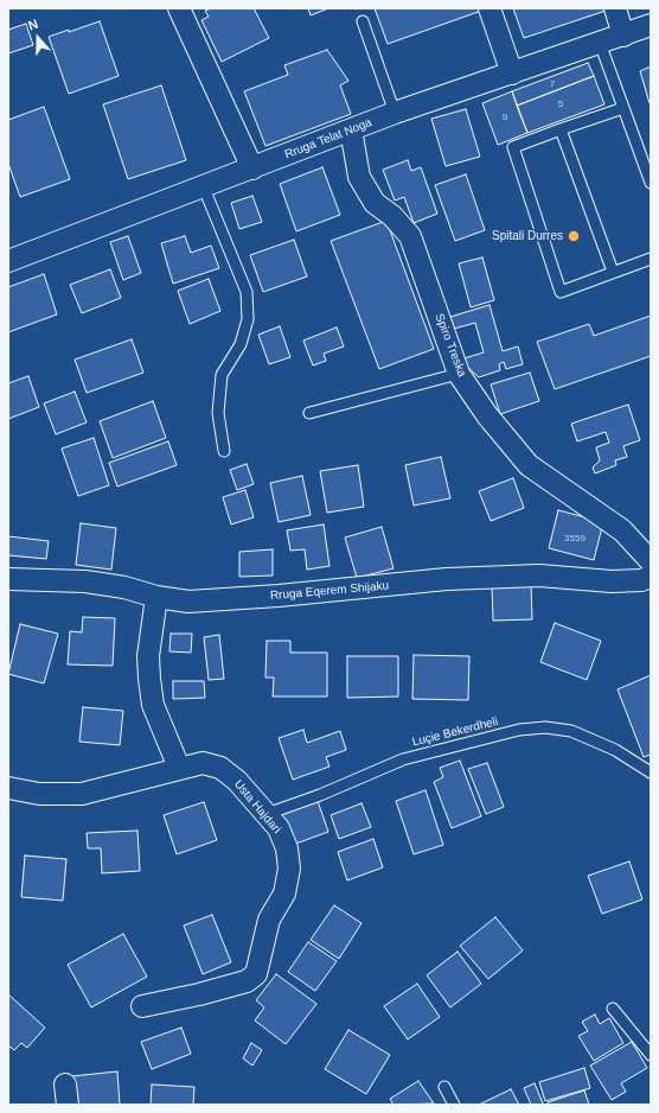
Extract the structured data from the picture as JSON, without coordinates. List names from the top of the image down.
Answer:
{
  "streets": {
    "street": [
      "Rruga Telat Noga",
      "Spiro Treska",
      "Rruga Eqerem Shijaku",
      "Usta Hajdari"
    ],
    "lane": ["Luçie Bekerdheli"]
  },
  "crossings": [
    ["Rruga Telat Noga", "Spiro Treska"],
    ["Luçie Bekerdheli", "Usta Hajdari"]
  ],
  "places": ["Spitali Durres"],
  "house_numbers": [
    "7",
    "5",
    "9",
    "3559"
  ],
  "north": "top"
}
